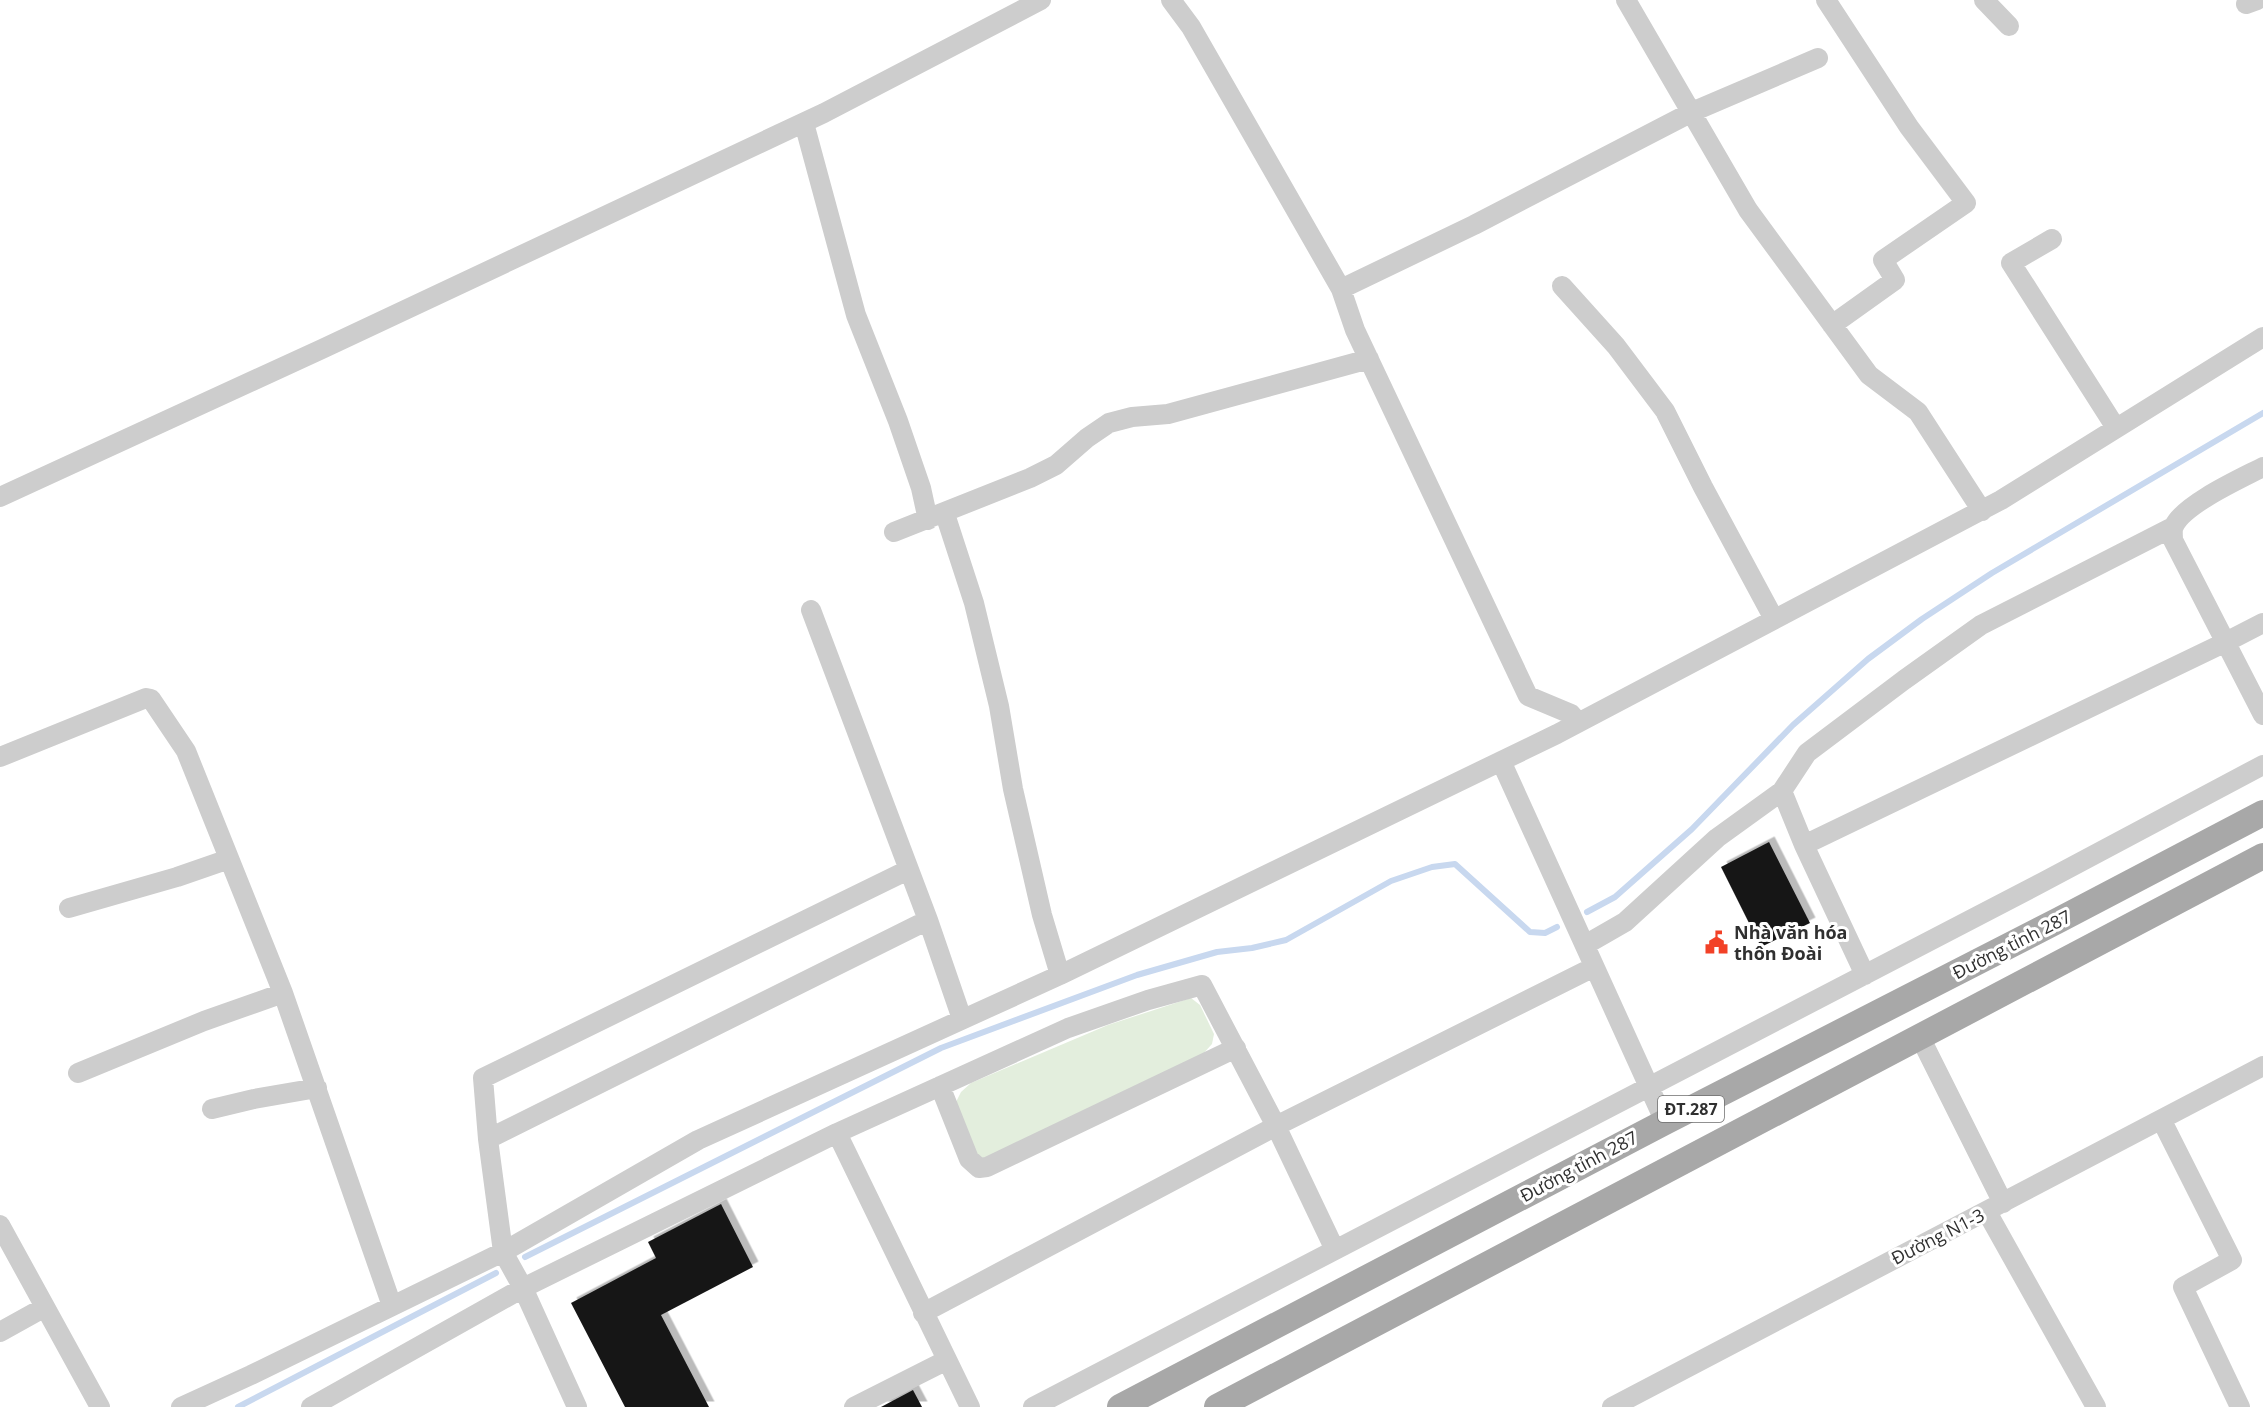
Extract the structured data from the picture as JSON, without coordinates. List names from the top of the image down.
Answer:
{
  "streets": {
    "main road": ["Đường tỉnh 287", "ĐT.287"],
    "street": ["Đường N1-3"]
  },
  "places": {
    "public building": ["Nhà văn hóa thôn Đoài"]
  }
}
